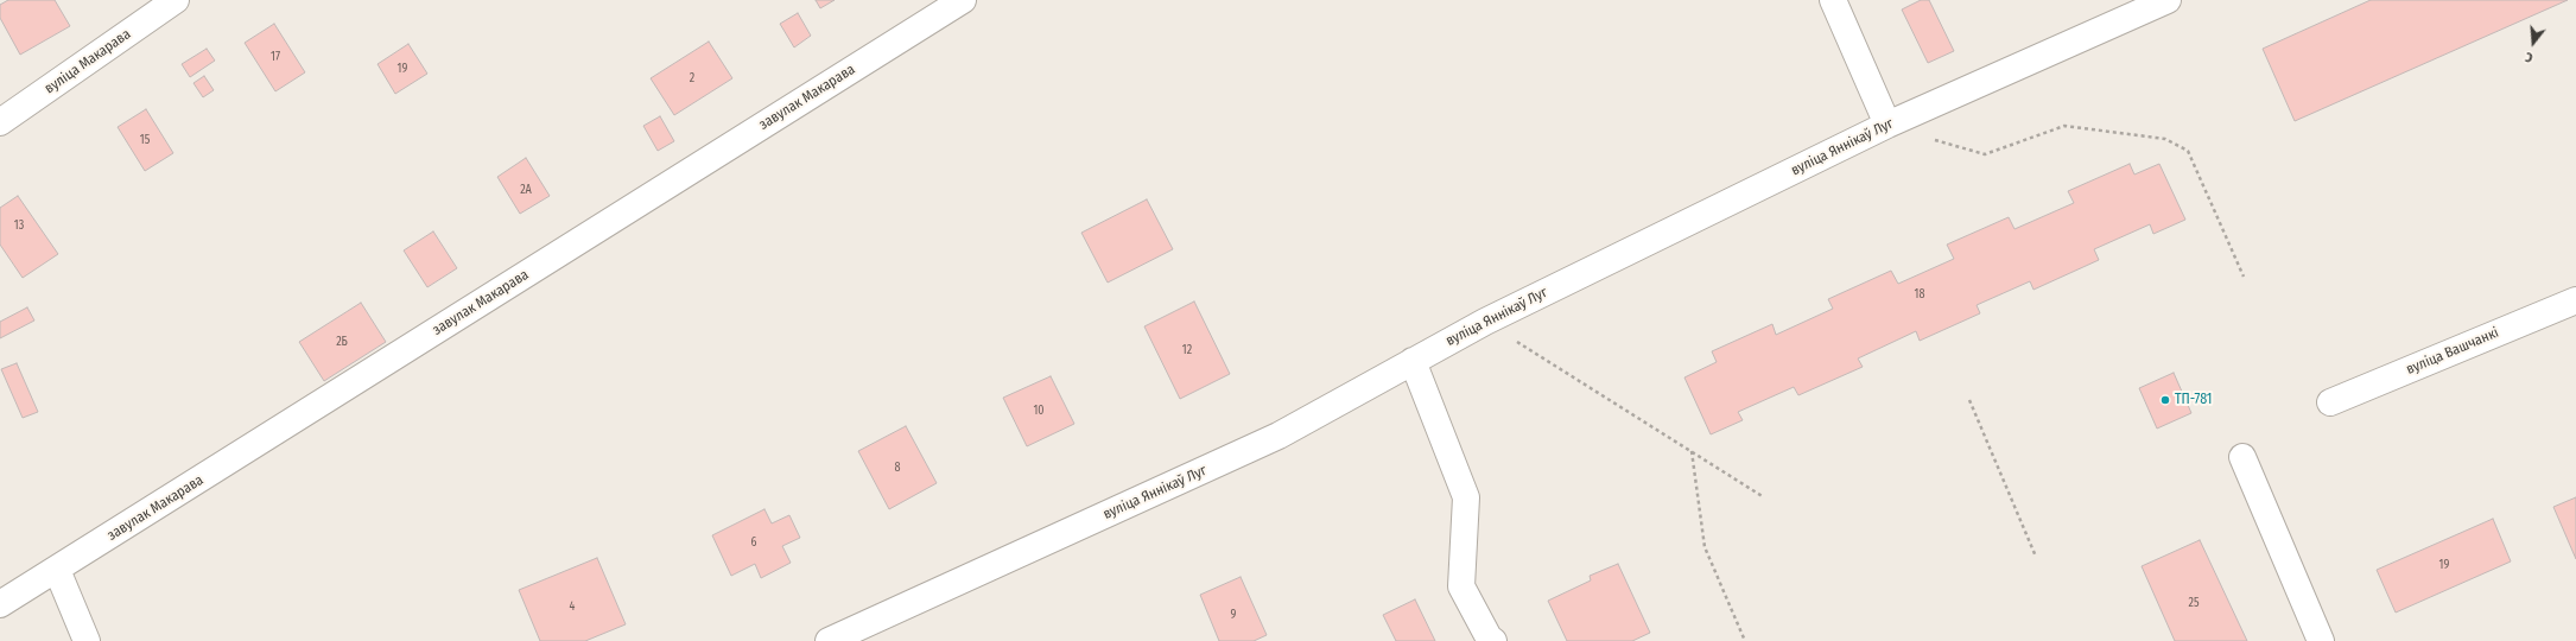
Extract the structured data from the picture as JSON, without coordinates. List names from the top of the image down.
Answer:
{
  "streets": {
    "street": [
      "вуліца Макарава",
      "завулак Макарава",
      "вуліца Яннікаў Луг",
      "вуліца Вашчанкі"
    ]
  },
  "places": ["ТП-781"],
  "house_numbers": [
    "17",
    "19",
    "2",
    "15",
    "2А",
    "13",
    "18",
    "2Б",
    "12",
    "10",
    "8",
    "6",
    "19",
    "25",
    "4",
    "9"
  ],
  "north": "bottom"
}
